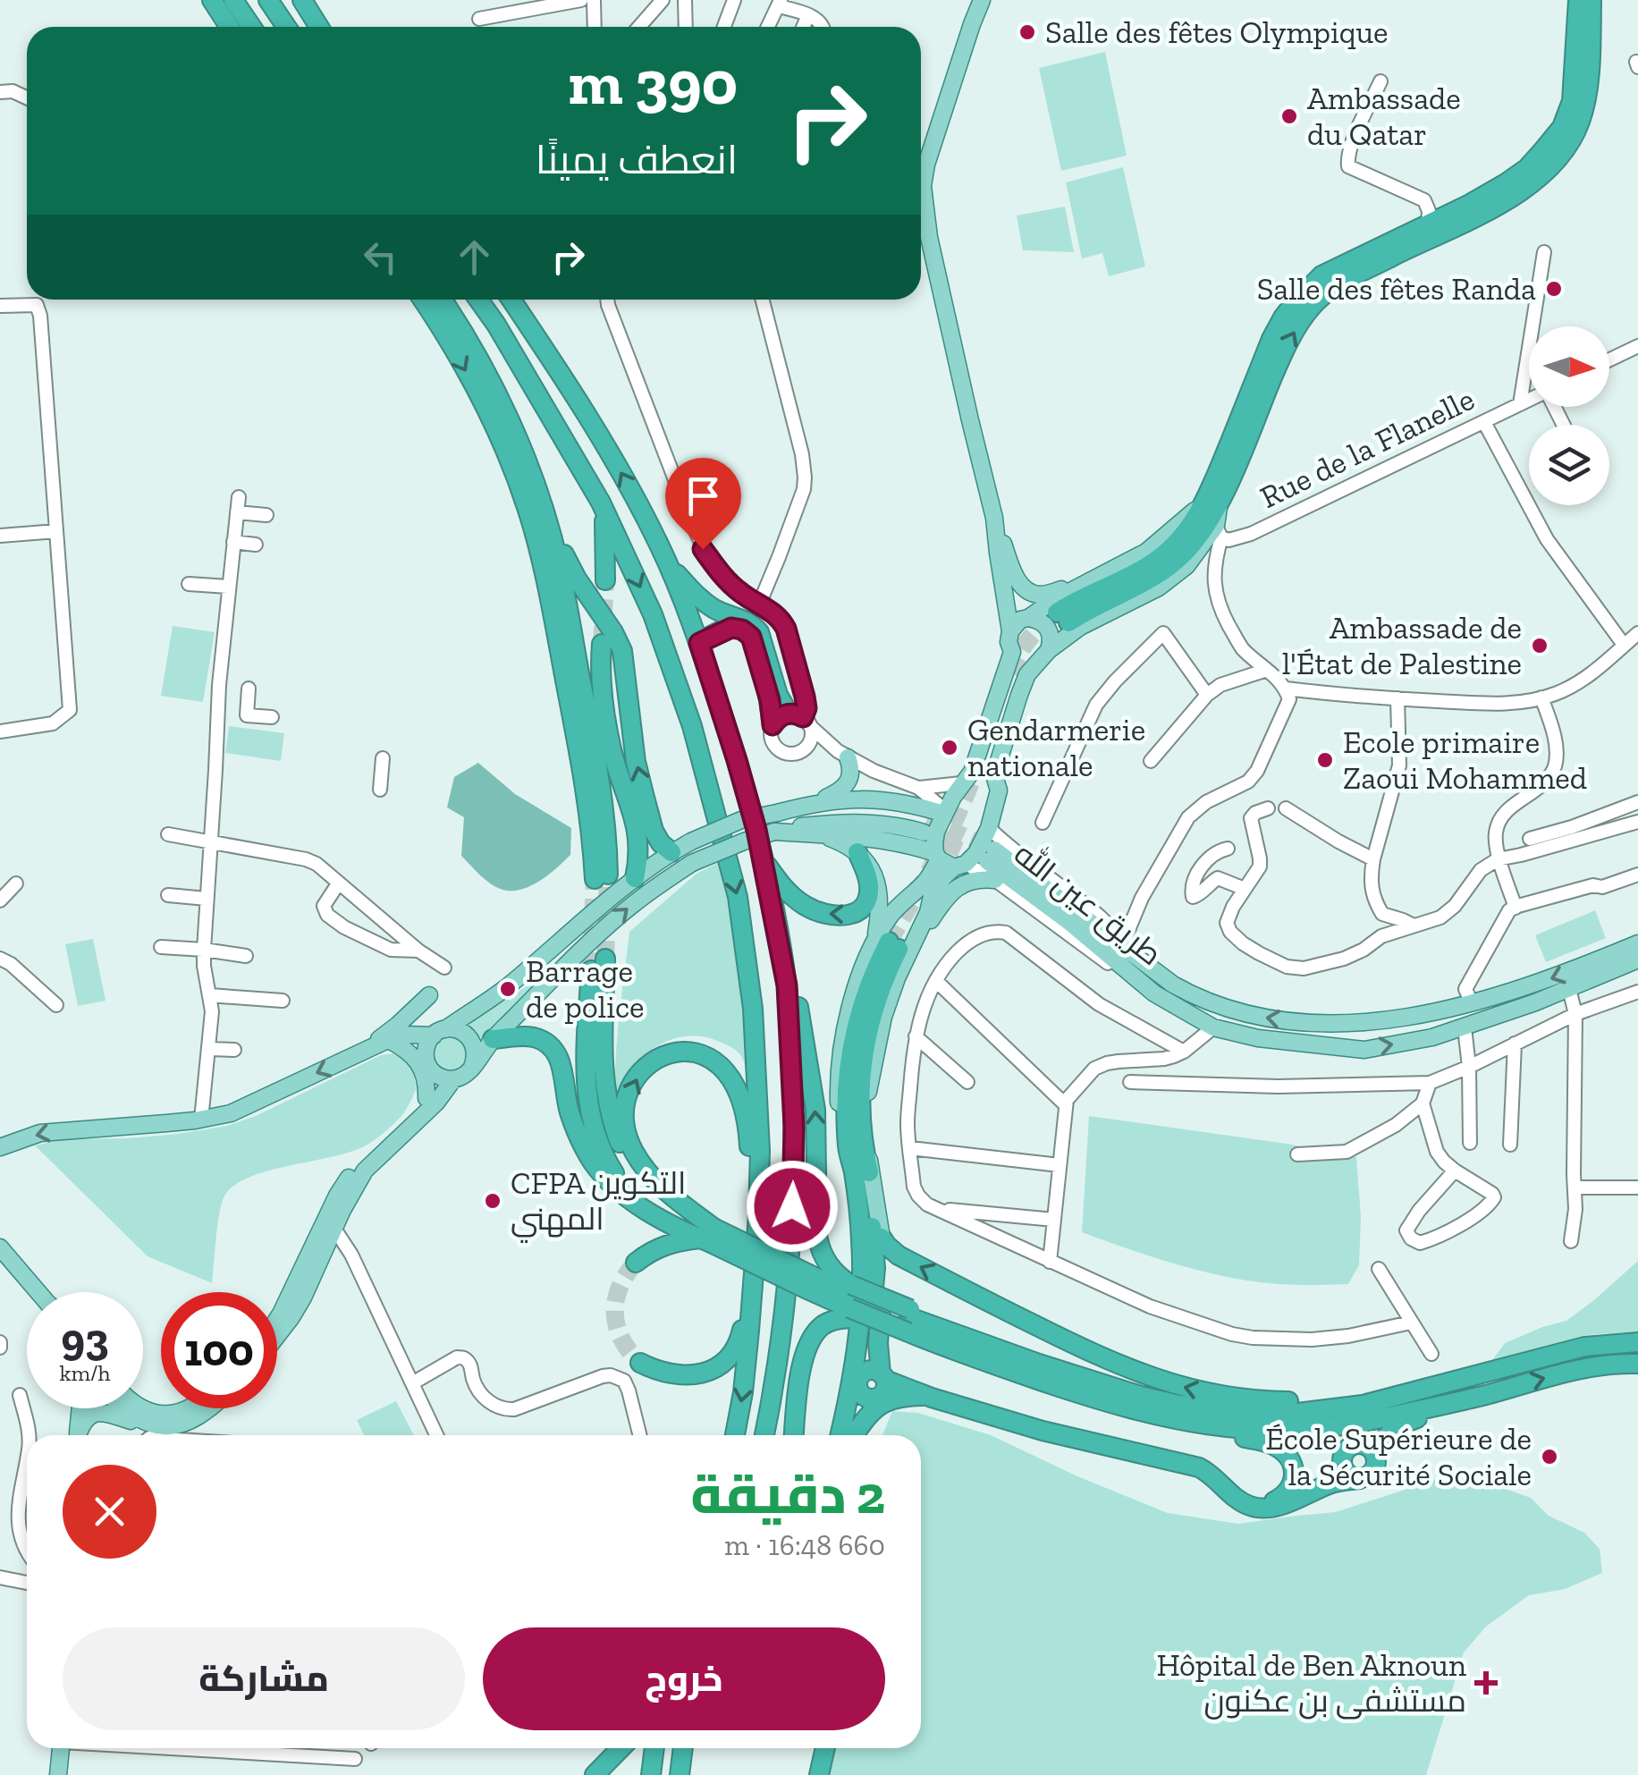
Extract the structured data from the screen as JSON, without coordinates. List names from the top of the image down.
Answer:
{
  "streets": {
    "main road": ["طريق عين الله"],
    "street": ["Rue de la Flanelle"]
  },
  "places": {
    "other": [
      "Salle des fêtes Olympique",
      "Ambassade du Qatar",
      "Salle des fêtes Randa",
      "Ambassade de l'État de Palestine",
      "Gendarmerie nationale",
      "Ecole primaire Zaoui Mohammed",
      "Barrage de police",
      "CFPA التكوين المهني",
      "École Supérieure de la Sécurité Sociale"
    ],
    "health": ["Hôpital de Ben Aknoun مستشفى بن عكنون"]
  },
  "north": "right",
  "page": {
    "turn": ["390 m", "انعطف يمينًا"],
    "speed": "93 km/h",
    "limit": "100",
    "heading": ["2 دقيقة", "660 m · 16:48"],
    "buttons": ["خروج", "مشاركة"]
  }
}
